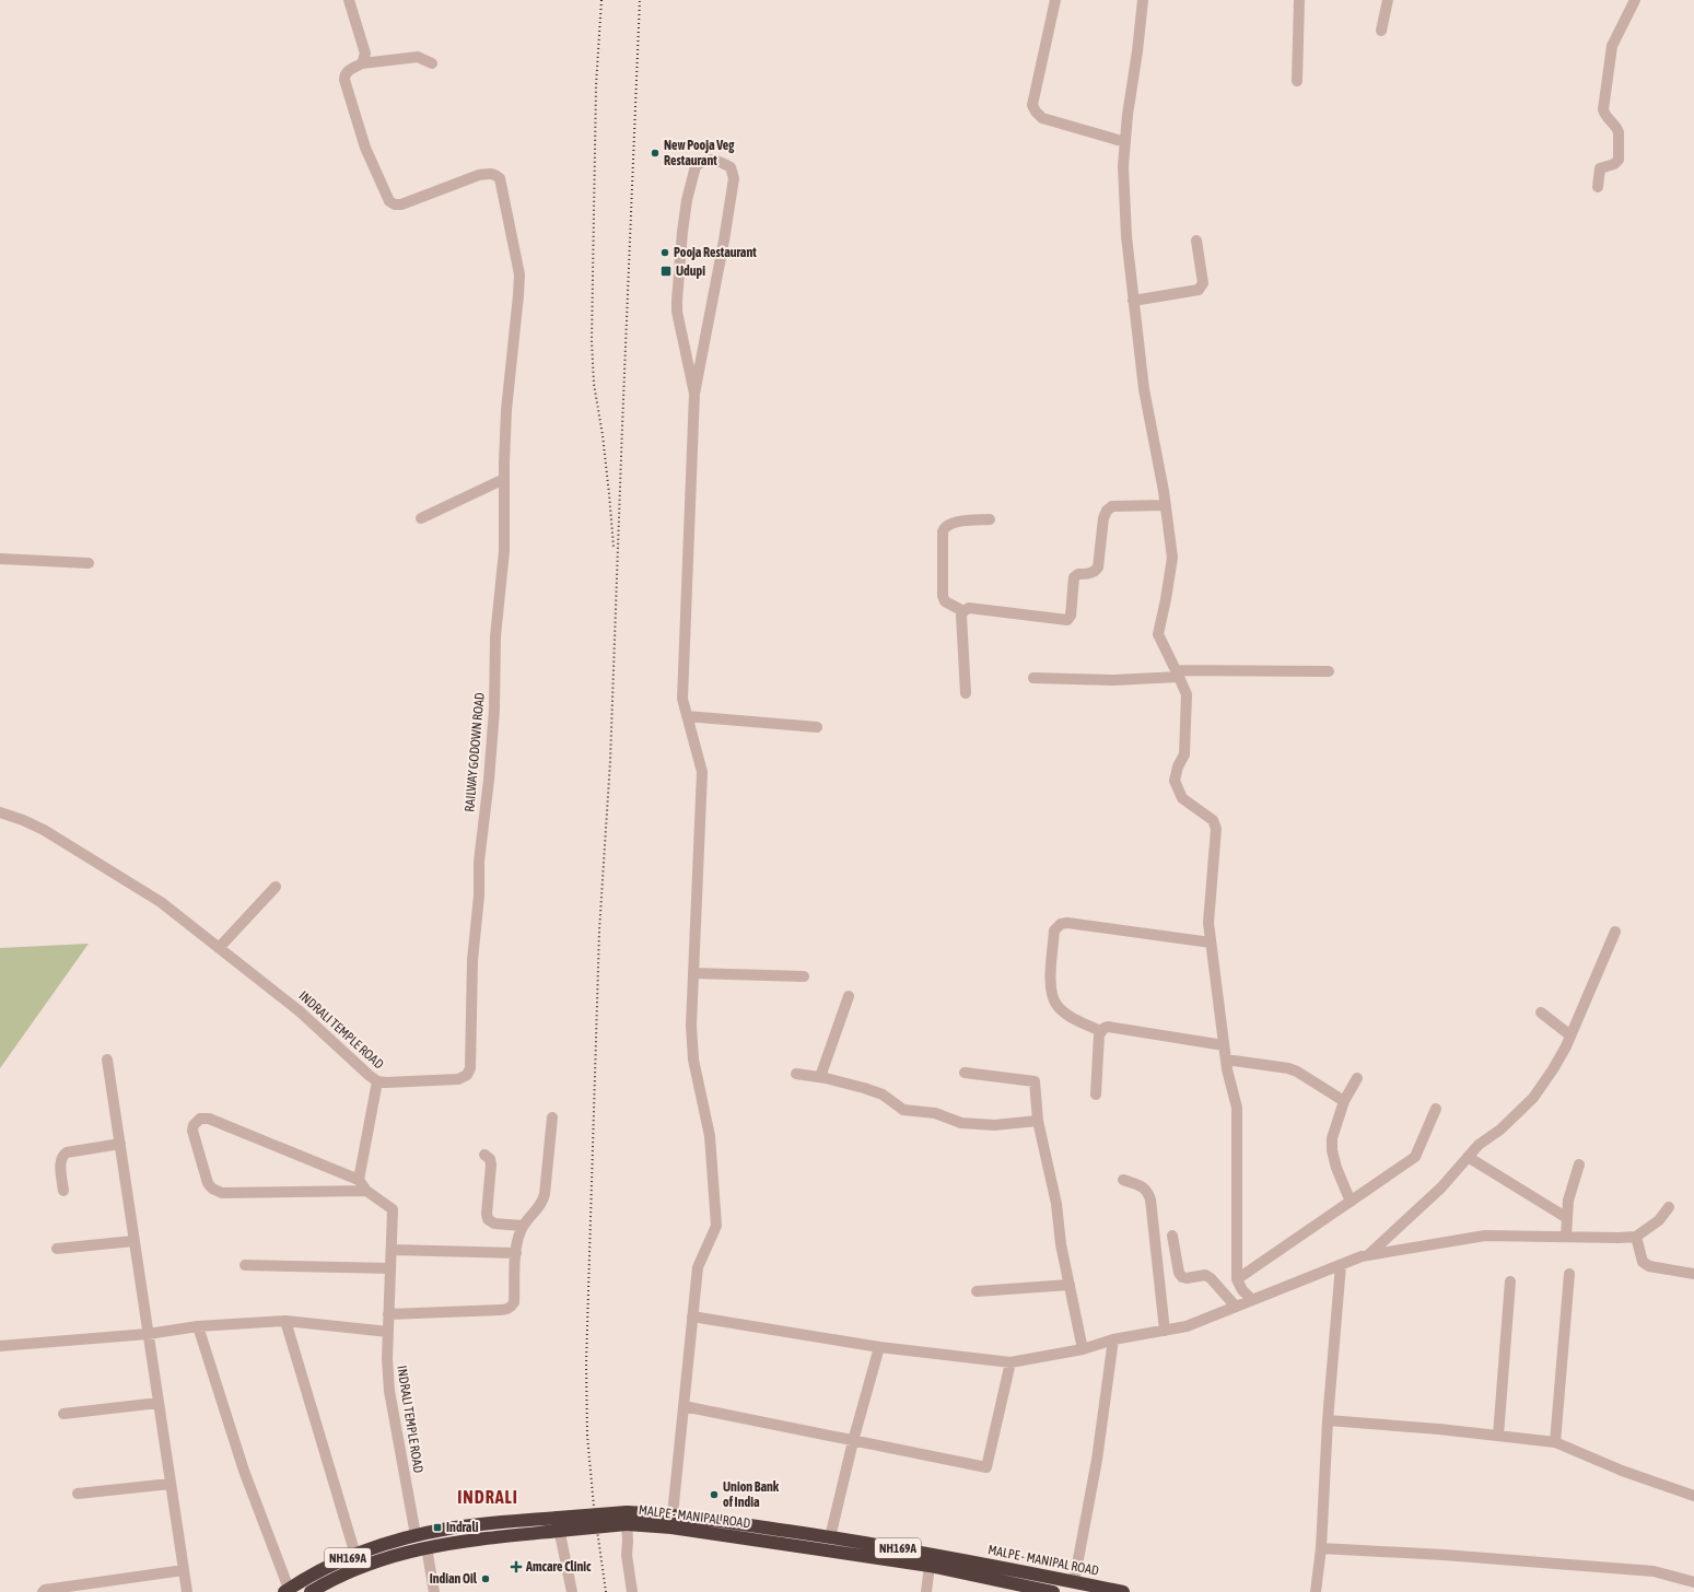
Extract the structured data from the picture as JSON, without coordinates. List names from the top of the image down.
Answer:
{
  "streets": {
    "highway": ["MALPE - MANIPAL ROAD", "NH169A"],
    "street": ["RAILWAY GODOWN ROAD", "INDRALI TEMPLE ROAD"]
  },
  "crossings": [
    ["RAILWAY GODOWN ROAD", "INDRALI TEMPLE ROAD"],
    ["INDRALI TEMPLE ROAD", "NH169A"],
    ["MALPE - MANIPAL ROAD", "NH169A"]
  ],
  "districts": ["INDRALI"],
  "places": {
    "other": [
      "New Pooja Veg Restaurant",
      "Pooja Restaurant",
      "Union Bank of India",
      "Indian Oil"
    ],
    "transit": ["Udupi", "Indrali"],
    "health": ["Amcare Clinic"]
  }
}
